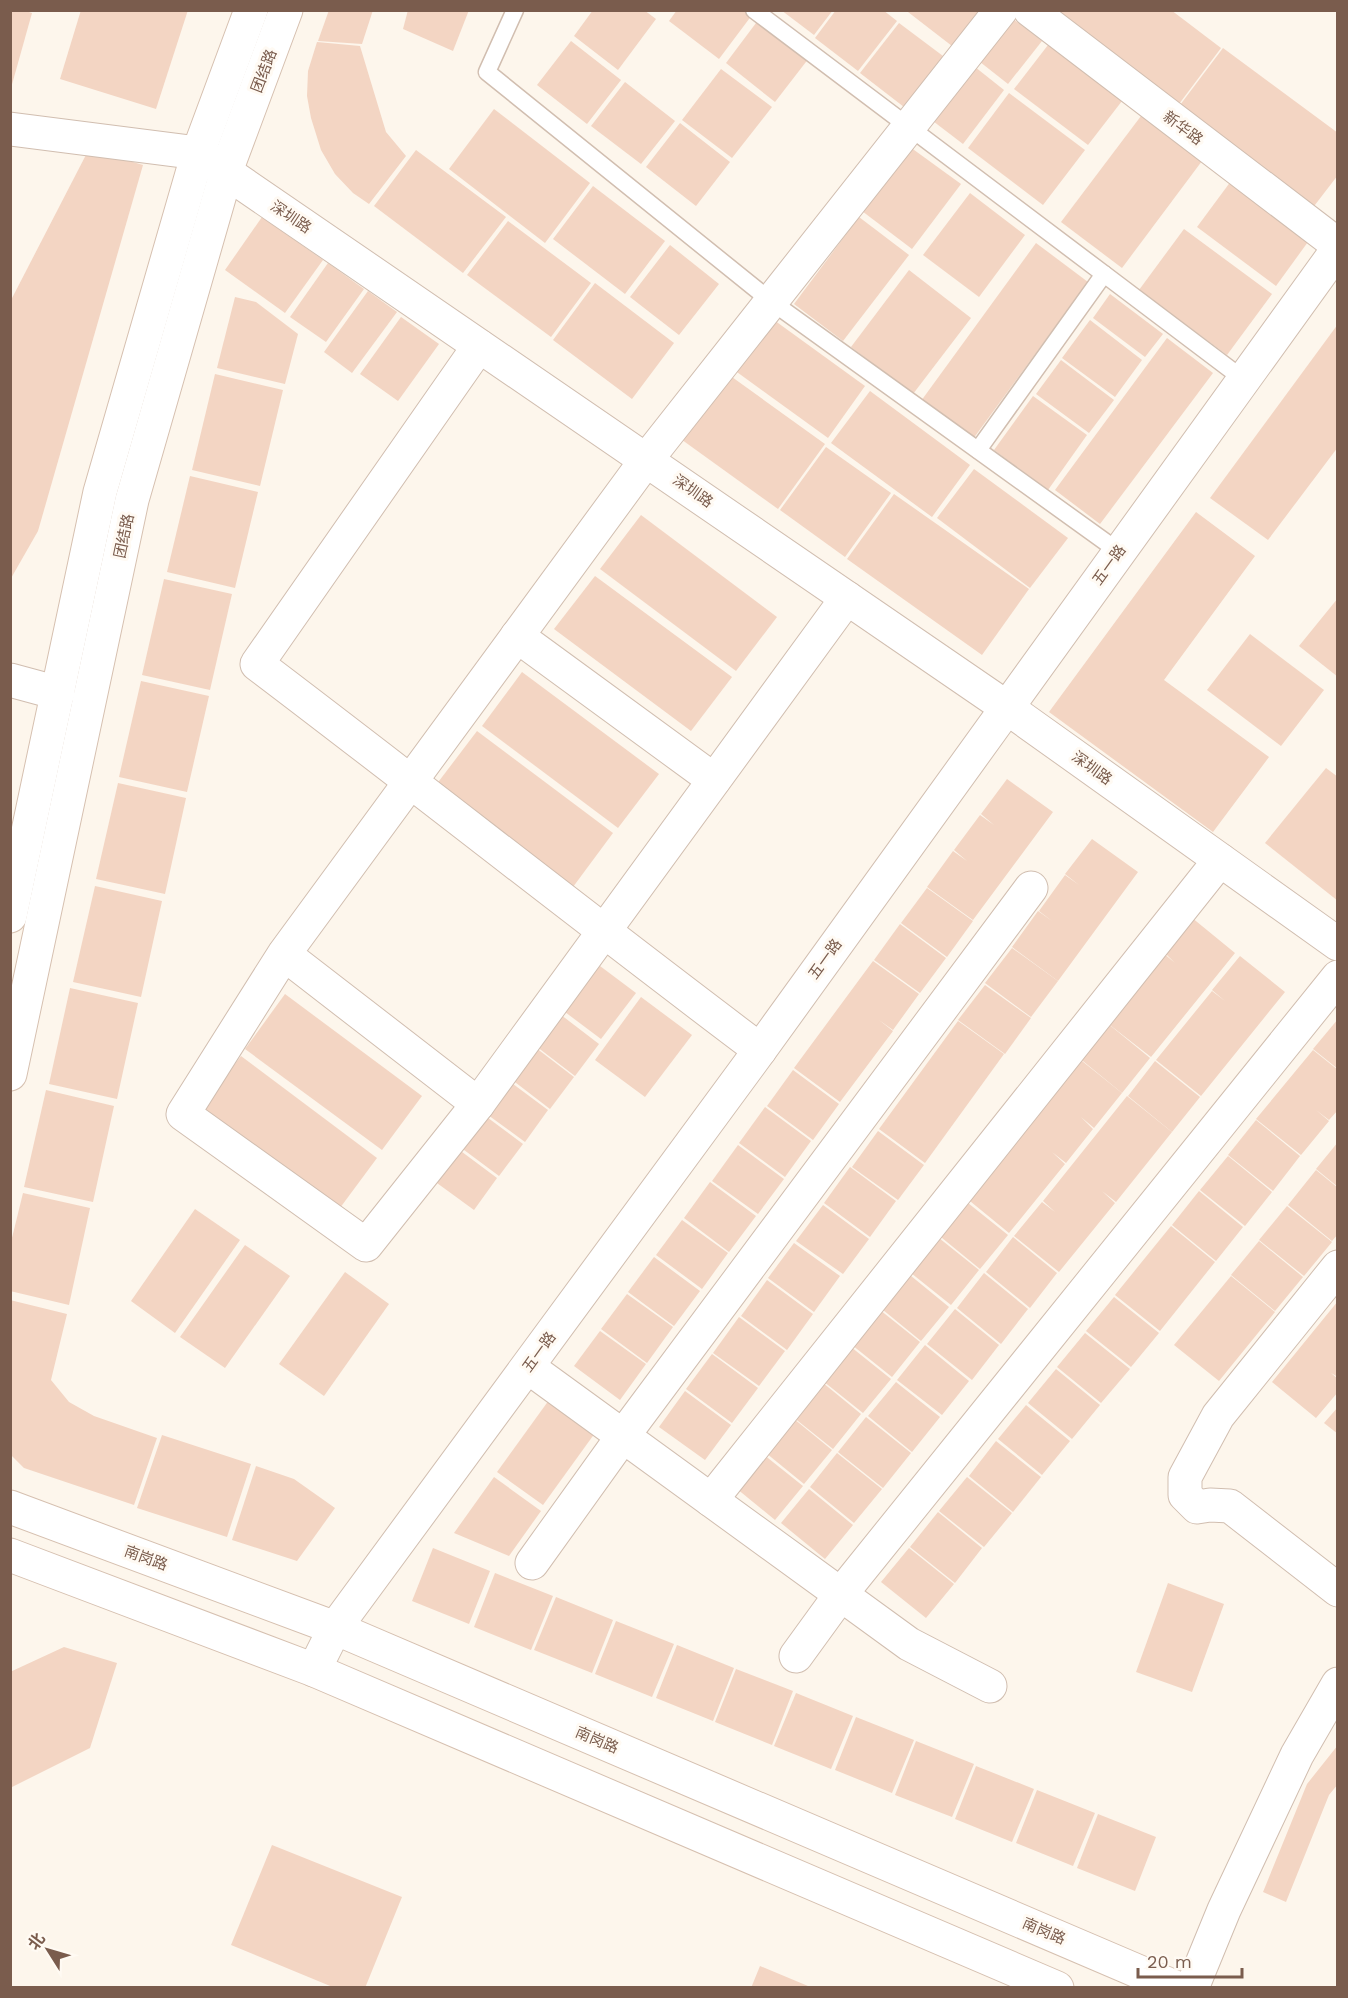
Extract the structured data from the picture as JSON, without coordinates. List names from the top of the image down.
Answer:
{
  "streets": {
    "street": [
      "团结路",
      "新华路",
      "深圳路",
      "五一路",
      "南岗路"
    ]
  },
  "crossings": [
    ["团结路", "深圳路"],
    ["深圳路", "五一路"],
    ["五一路", "南岗路"]
  ],
  "scale_bar": "20 m",
  "north": "top left"
}
